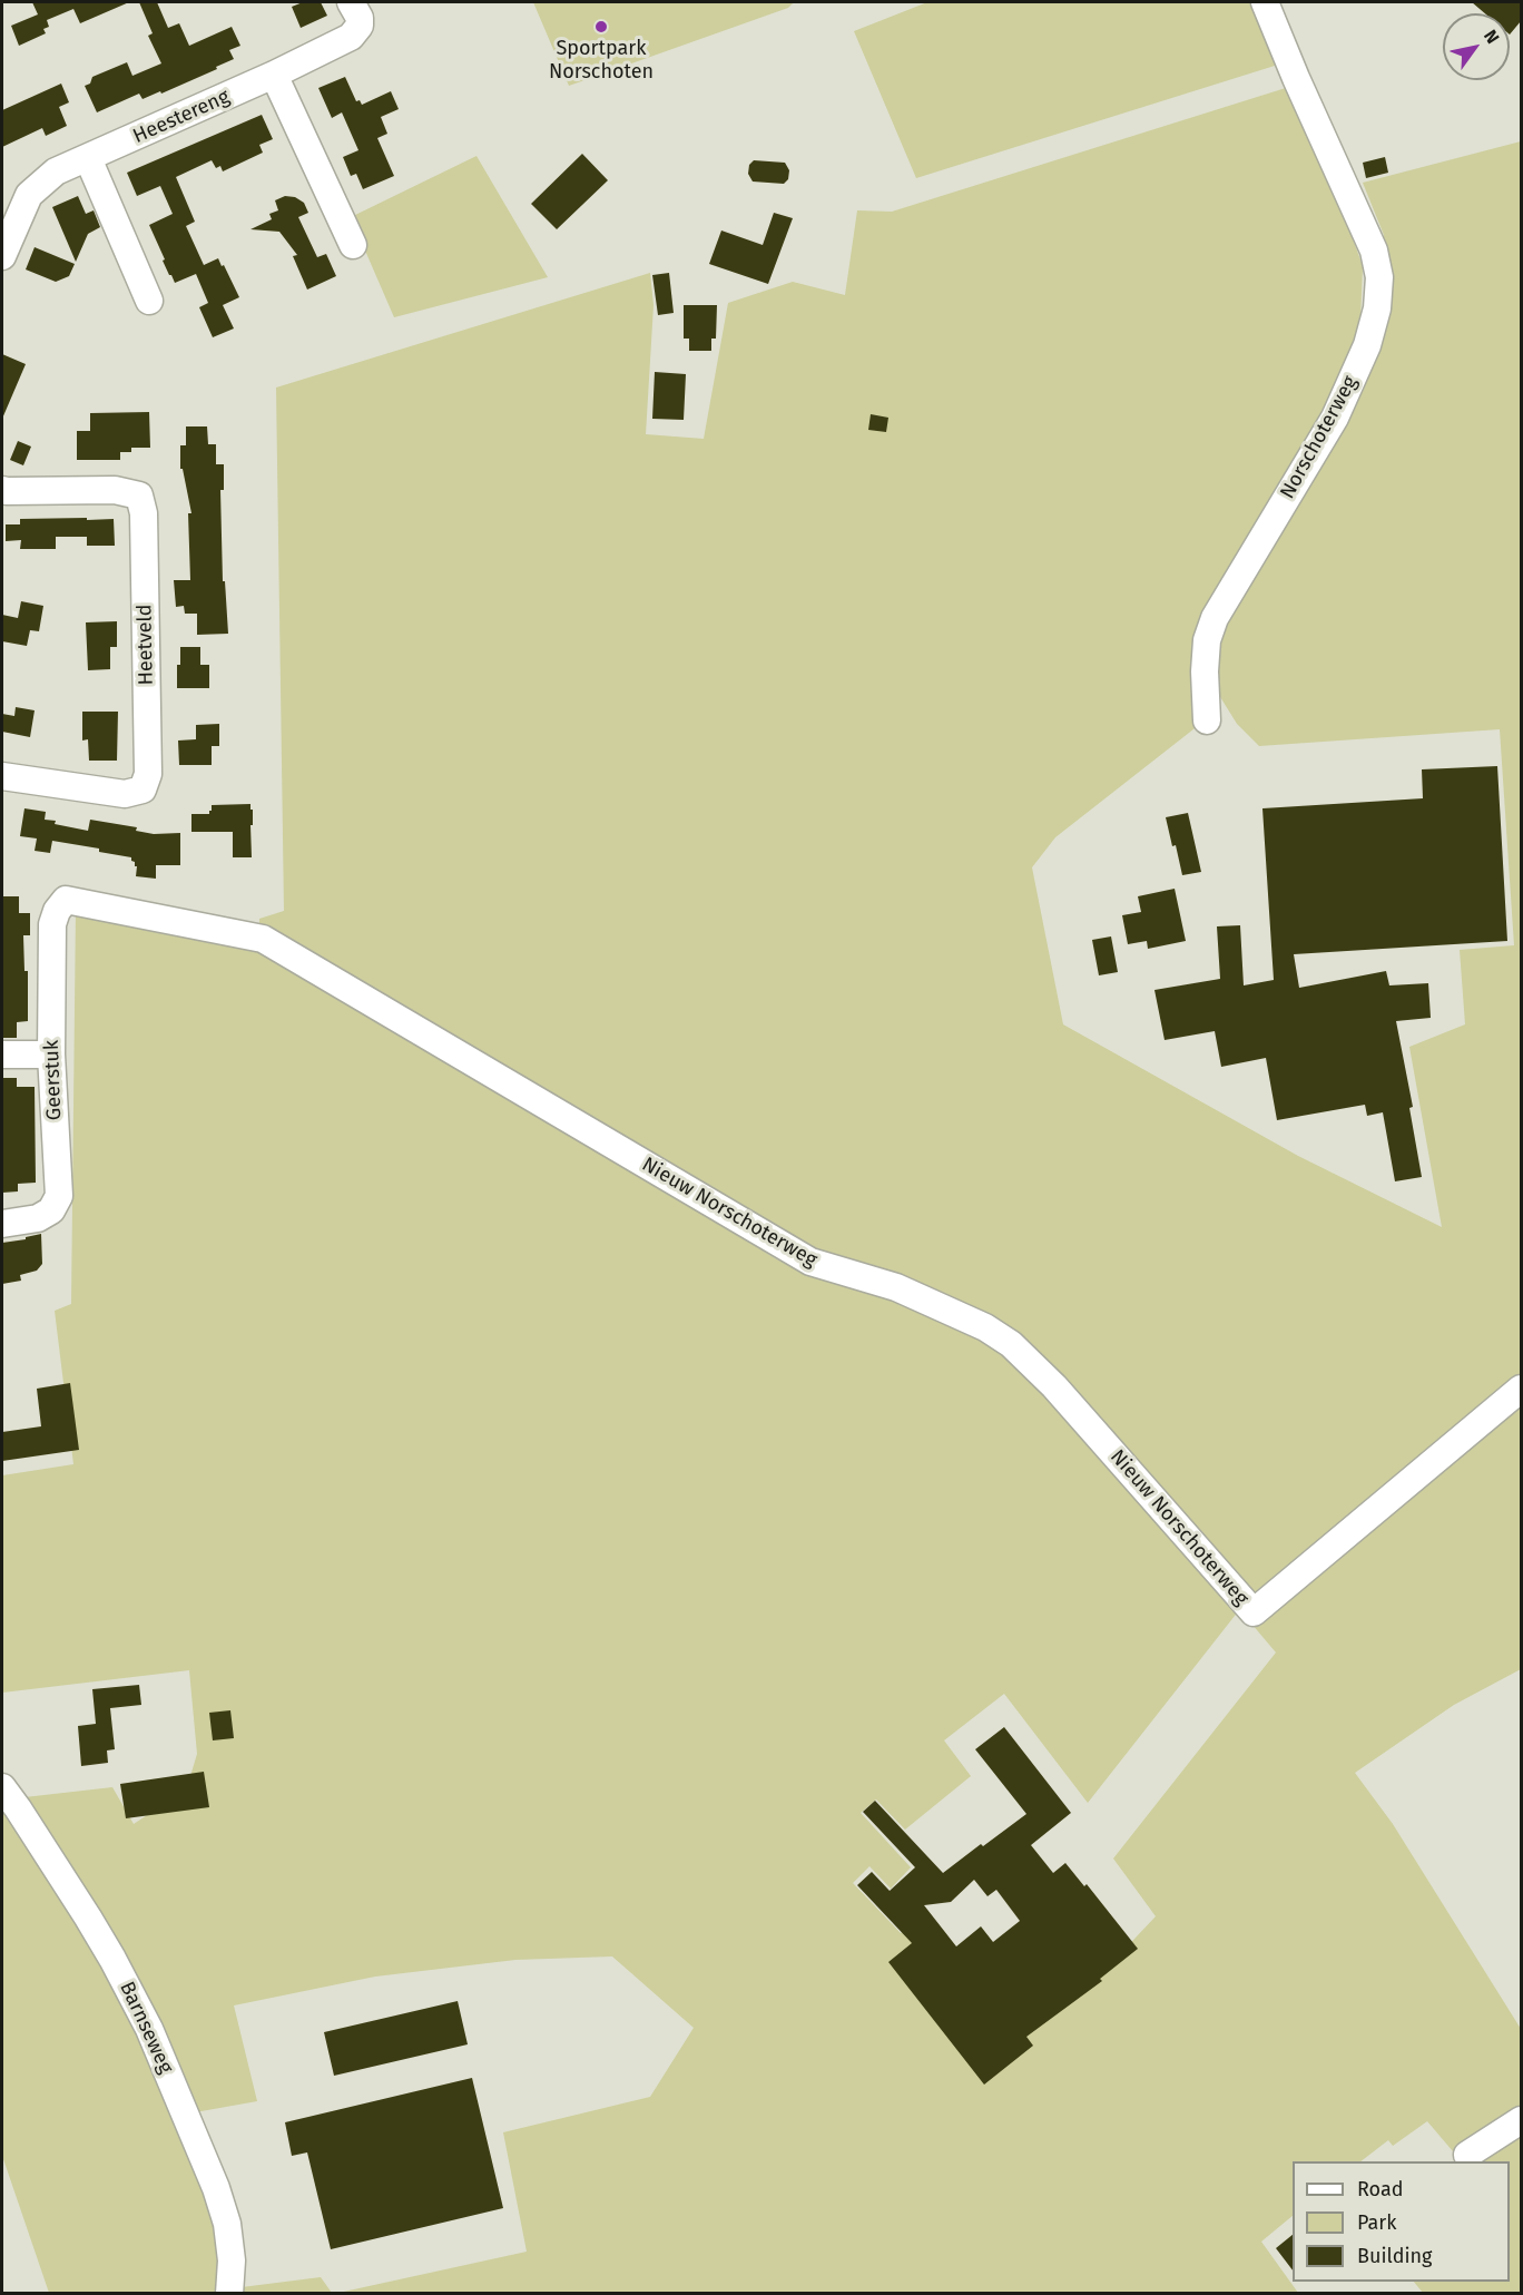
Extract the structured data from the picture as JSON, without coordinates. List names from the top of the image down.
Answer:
{
  "streets": {
    "street": [
      "Heestereng",
      "Norschoterweg",
      "Heetveld",
      "Geerstuk",
      "Nieuw Norschoterweg",
      "Barnseweg"
    ]
  },
  "crossings": [
    ["Geerstuk", "Nieuw Norschoterweg"]
  ],
  "places": ["Sportpark Norschoten"],
  "legend": ["Road", "Park", "Building"],
  "north": "top right"
}
